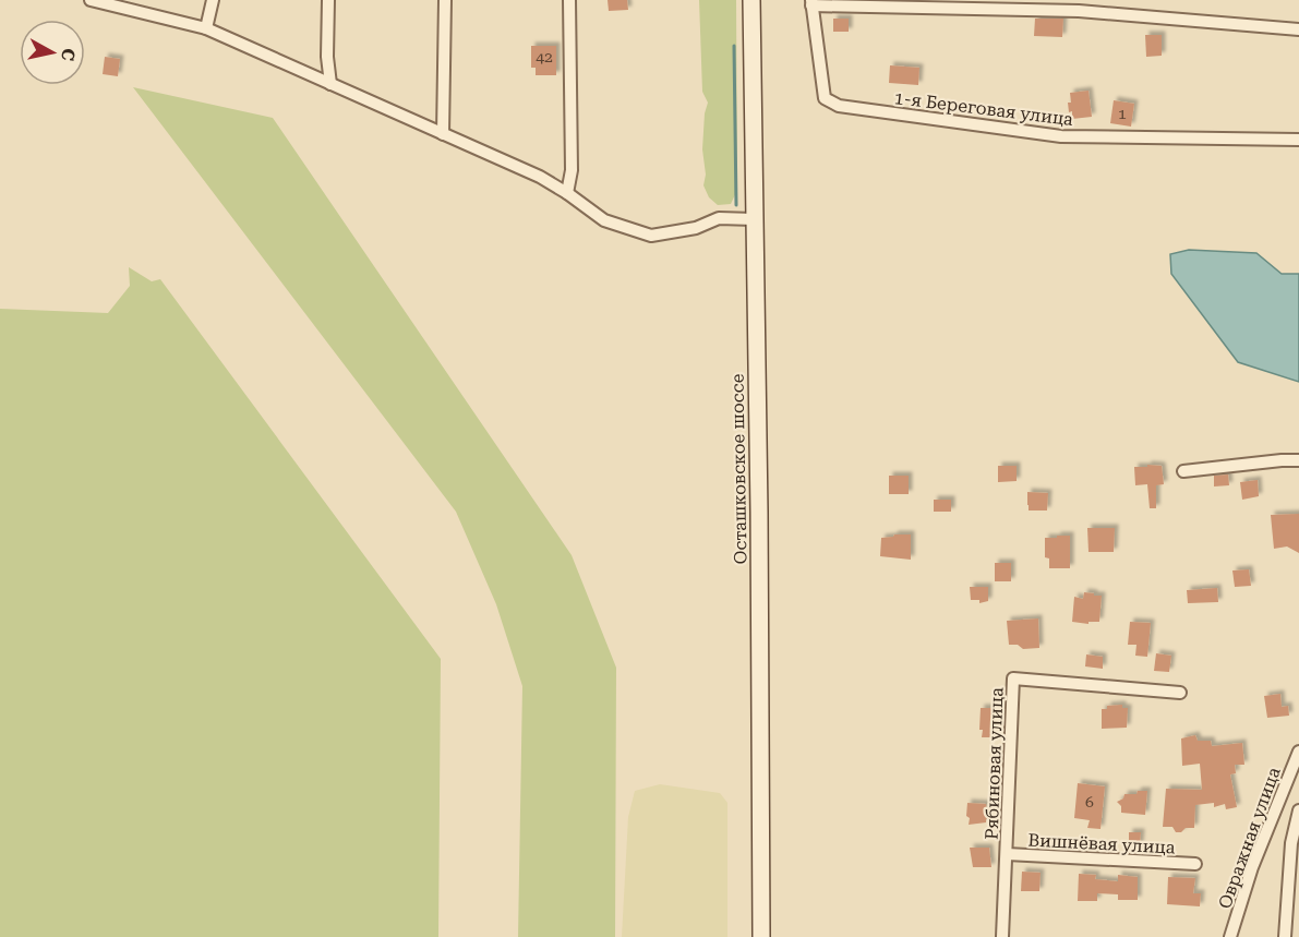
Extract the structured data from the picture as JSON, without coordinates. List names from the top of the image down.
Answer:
{
  "streets": {
    "main road": ["Осташковское шоссе"],
    "street": [
      "1-я Береговая улица",
      "Рябиновая улица",
      "Овражная улица",
      "Вишнёвая улица"
    ]
  },
  "crossings": [
    ["Рябиновая улица", "Вишнёвая улица"]
  ],
  "house_numbers": ["42", "1", "6"],
  "north": "right"
}
